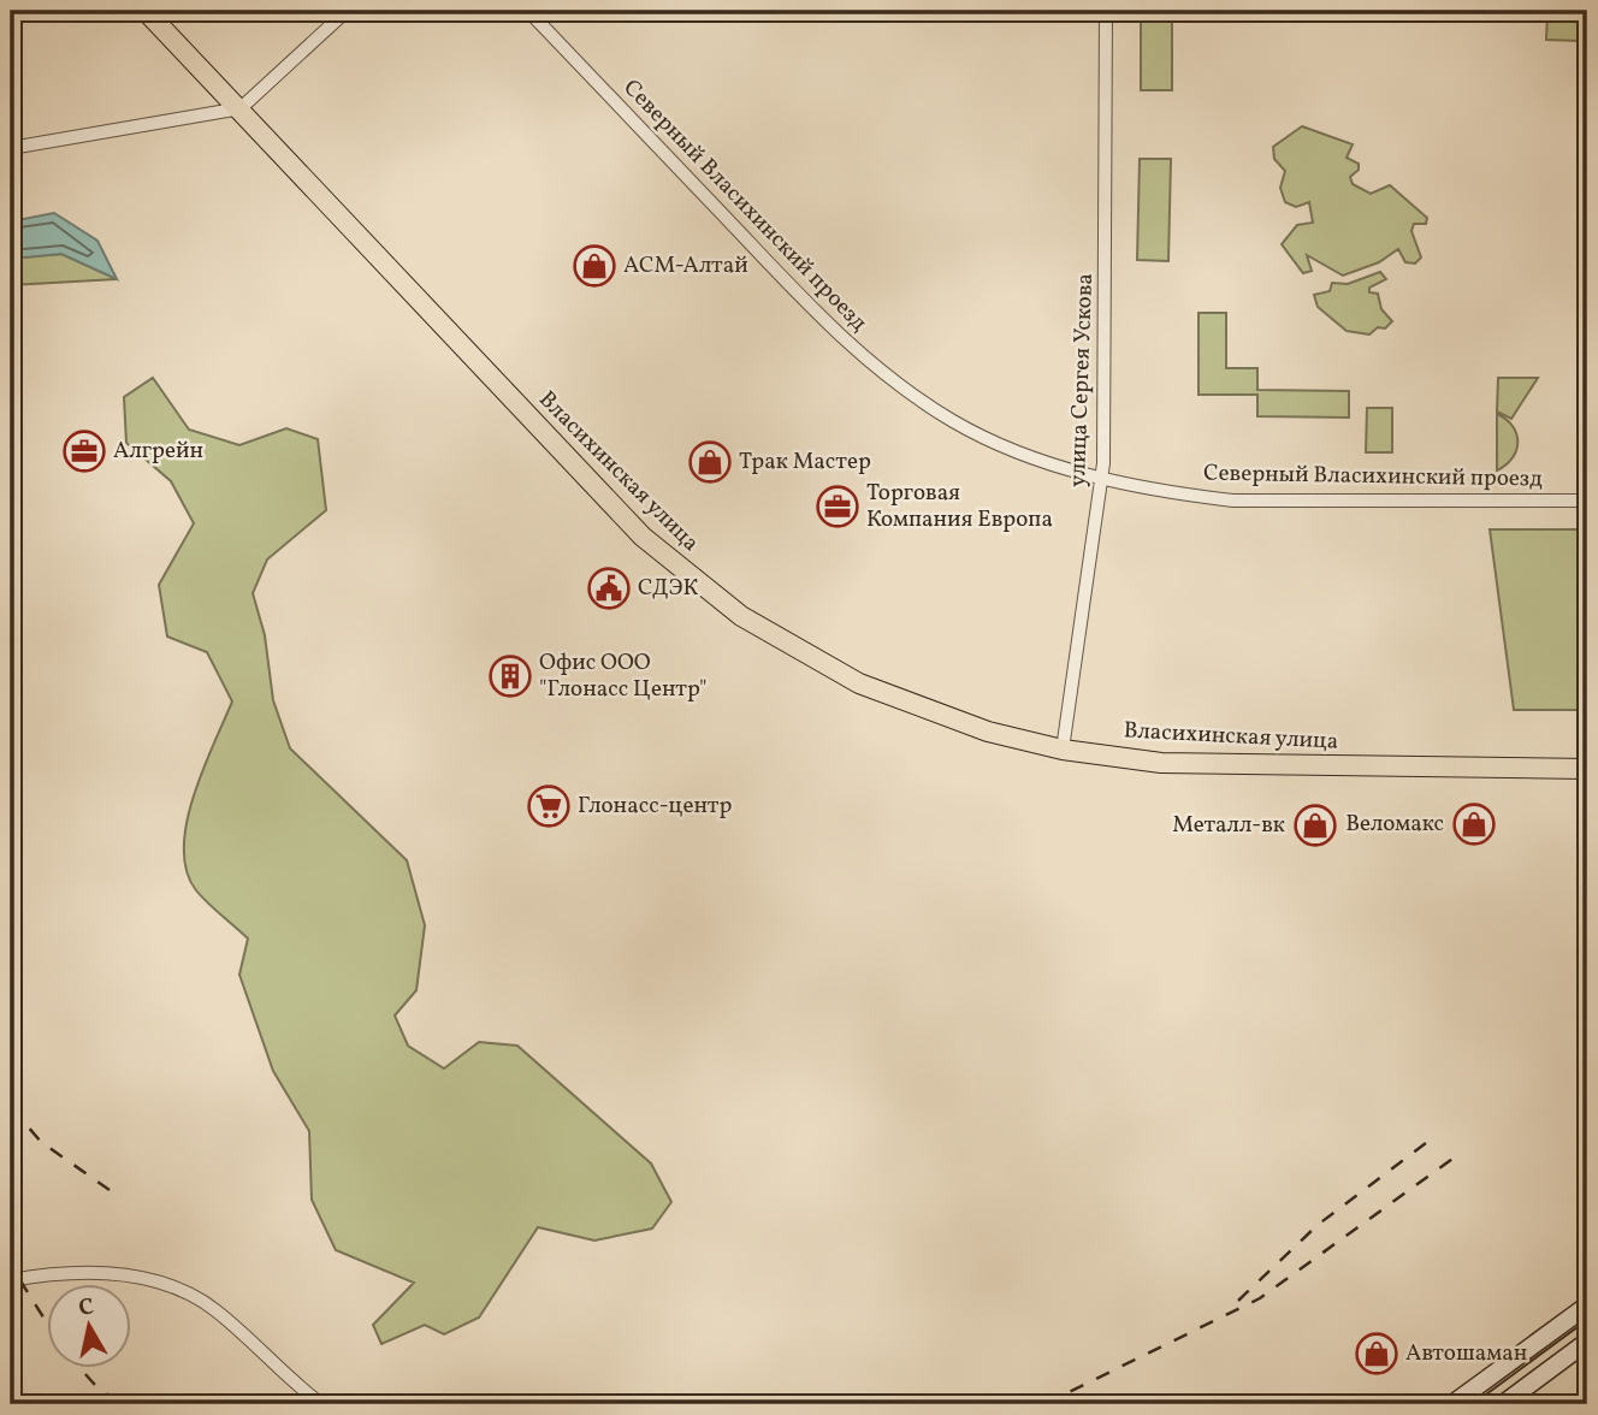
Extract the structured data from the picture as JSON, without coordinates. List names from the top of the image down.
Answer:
{
  "streets": {
    "highway": ["Власихинская улица"],
    "street": ["Северный Власихинский проезд", "улица Сергея Ускова"]
  },
  "crossings": [
    ["Северный Власихинский проезд", "улица Сергея Ускова"],
    ["улица Сергея Ускова", "Власихинская улица"]
  ],
  "places": {
    "shop": [
      "АСМ-Алтай",
      "Трак Мастер",
      "Веломакс",
      "Металл-вк",
      "Автошаман"
    ],
    "office": ["Алгрейн", "Торговая Компания Европа"],
    "public building": ["СДЭК"],
    "building": ["Офис ООО \"Глонасс Центр\""],
    "supermarket": ["Глонасс-центр"]
  },
  "north": "top"
}
